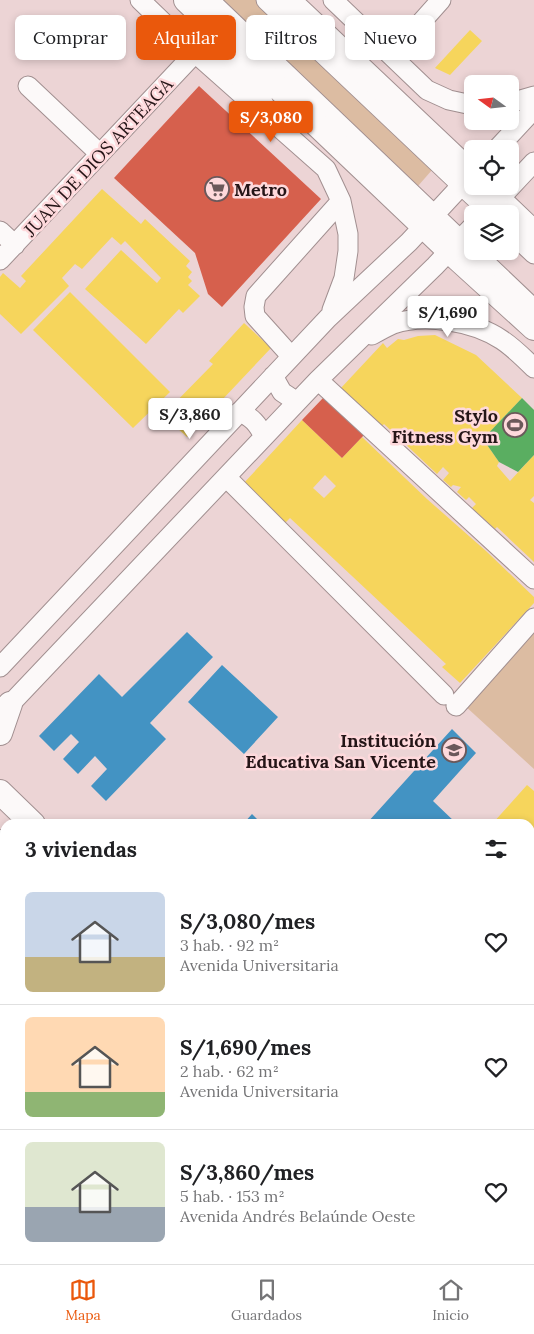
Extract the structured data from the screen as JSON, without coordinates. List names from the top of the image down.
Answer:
{
  "streets": {
    "street": ["JUAN DE DIOS ARTEAGA"]
  },
  "places": {
    "supermarket": ["Metro"],
    "sports": ["Stylo Fitness Gym"],
    "school or university": ["Institución Educativa San Vicente"]
  },
  "north": "left",
  "page": {
    "chip": [
      "Comprar",
      "Alquilar",
      "Filtros",
      "Nuevo"
    ],
    "price": ["S/3,080", "S/1,690", "S/3,860"],
    "heading": "3 viviendas",
    "list": [
      {
        "name": "S/3,080/mes",
        "note": "3 hab. · 92 m² · Avenida Universitaria"
      },
      {
        "name": "S/1,690/mes",
        "note": "2 hab. · 62 m² · Avenida Universitaria"
      },
      {
        "name": "S/3,860/mes",
        "note": "5 hab. · 153 m² · Avenida Andrés Belaúnde Oeste"
      }
    ],
    "tabs": ["Mapa", "Guardados", "Inicio"]
  }
}
